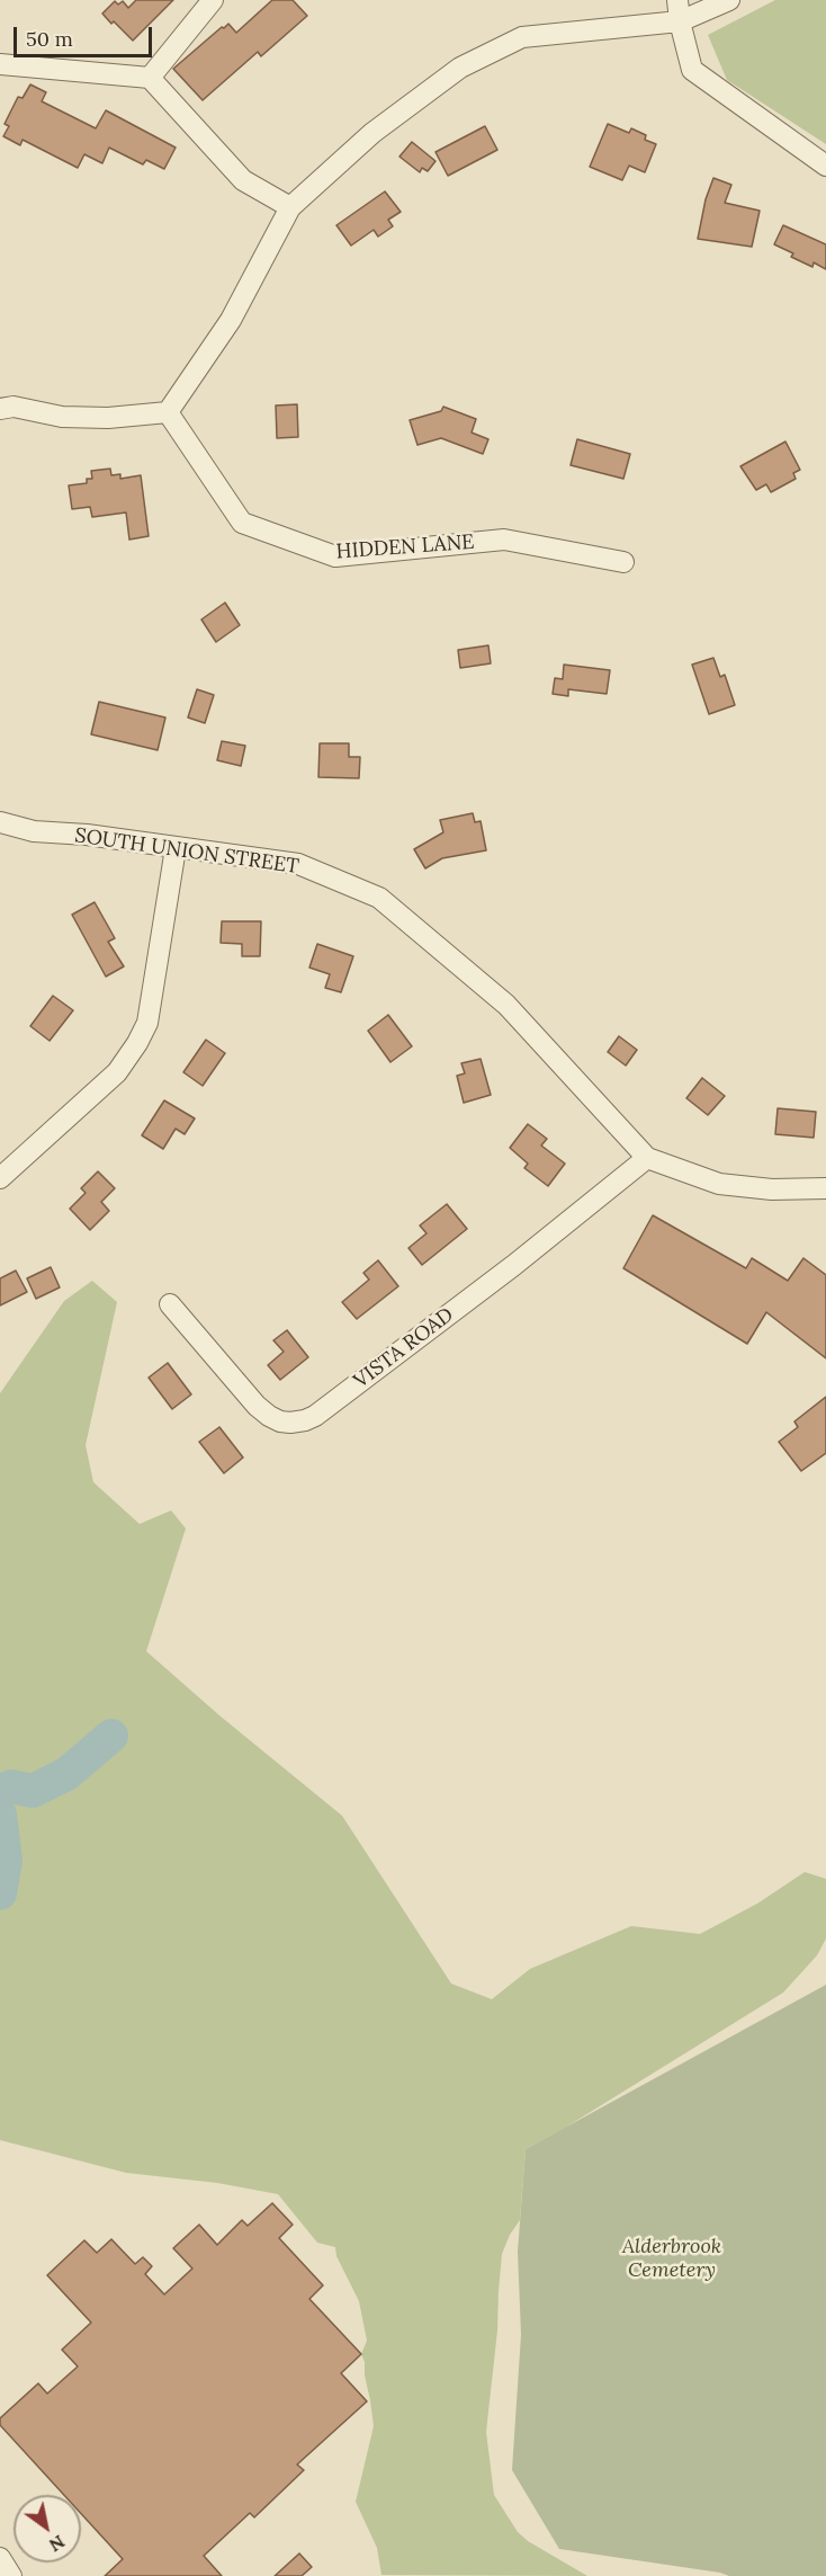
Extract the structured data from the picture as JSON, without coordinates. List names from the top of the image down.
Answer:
{
  "streets": {
    "street": ["HIDDEN LANE", "SOUTH UNION STREET", "VISTA ROAD"]
  },
  "crossings": [
    ["SOUTH UNION STREET", "VISTA ROAD"]
  ],
  "parks": ["Alderbrook Cemetery"],
  "scale_bar": "50 m",
  "north": "bottom right"
}
